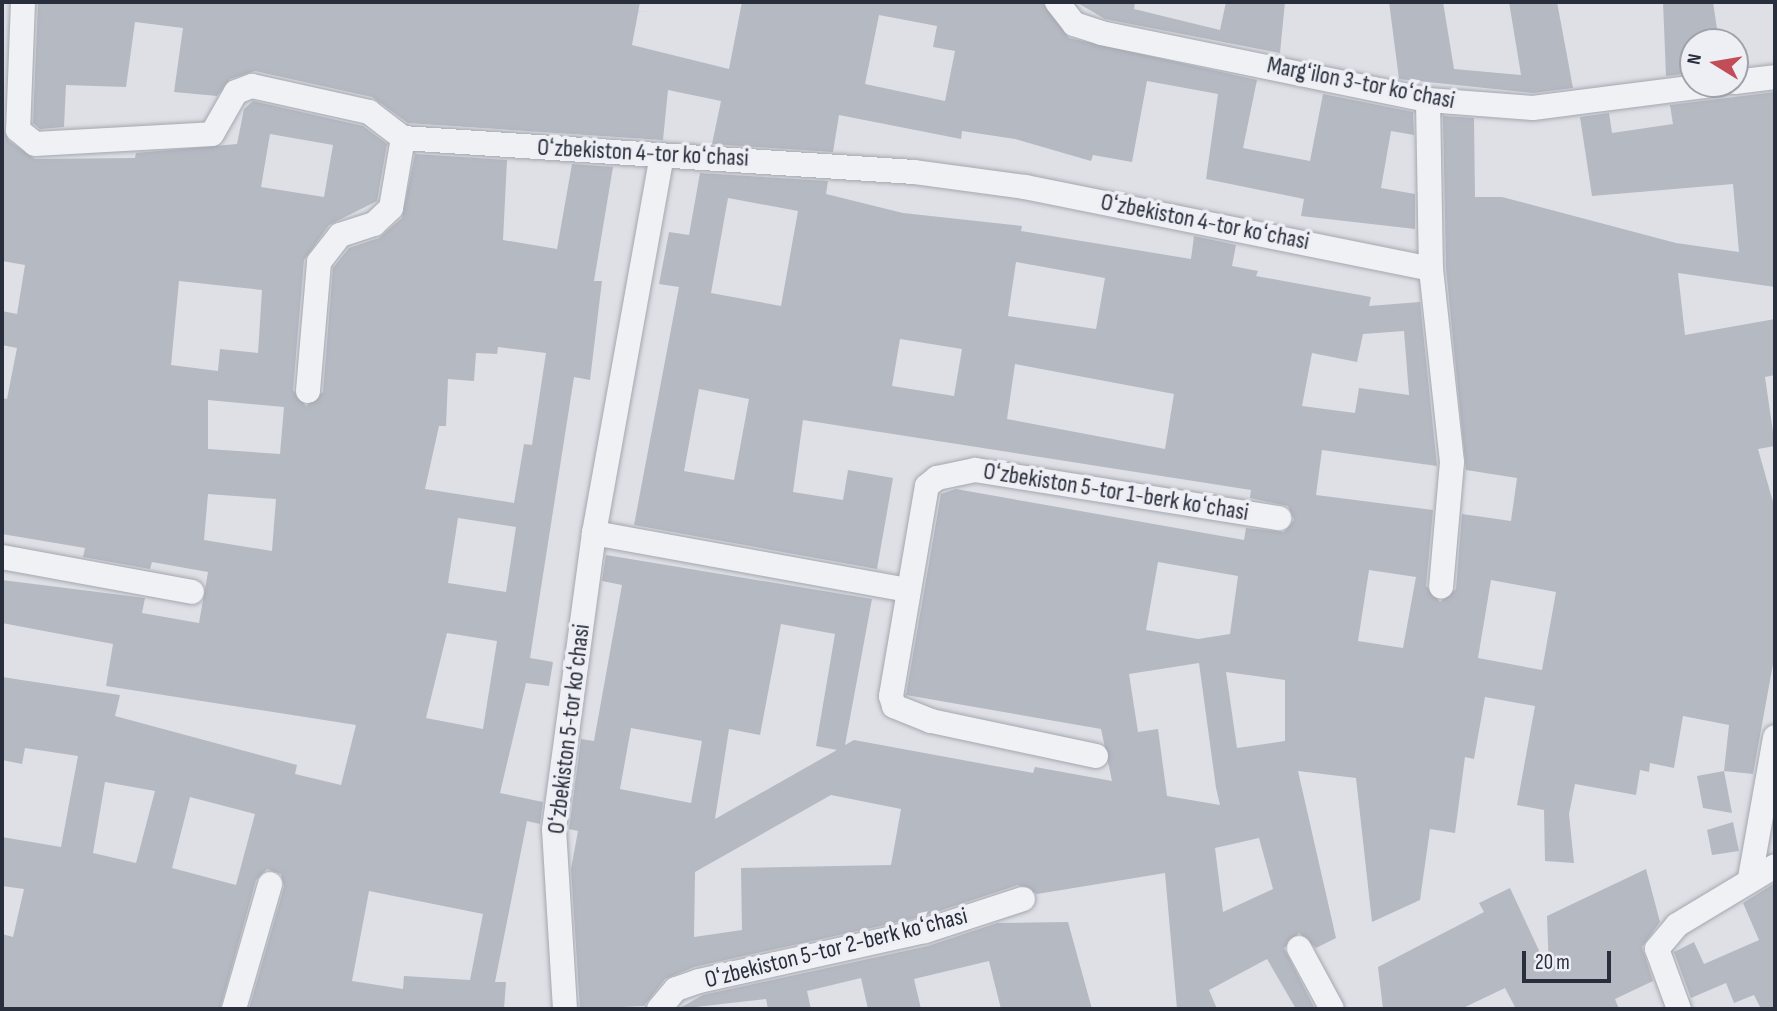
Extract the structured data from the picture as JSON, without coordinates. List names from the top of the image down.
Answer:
{
  "streets": {
    "street": [
      "Margʻilon 3-tor koʻchasi",
      "Oʻzbekiston 4-tor koʻchasi",
      "Oʻzbekiston 5-tor 1-berk koʻchasi",
      "Oʻzbekiston 5-tor koʻchasi",
      "Oʻzbekiston 5-tor 2-berk koʻchasi"
    ]
  },
  "crossings": [
    ["Oʻzbekiston 4-tor koʻchasi", "Oʻzbekiston 5-tor koʻchasi"]
  ],
  "scale_bar": "20 m",
  "north": "left"
}
